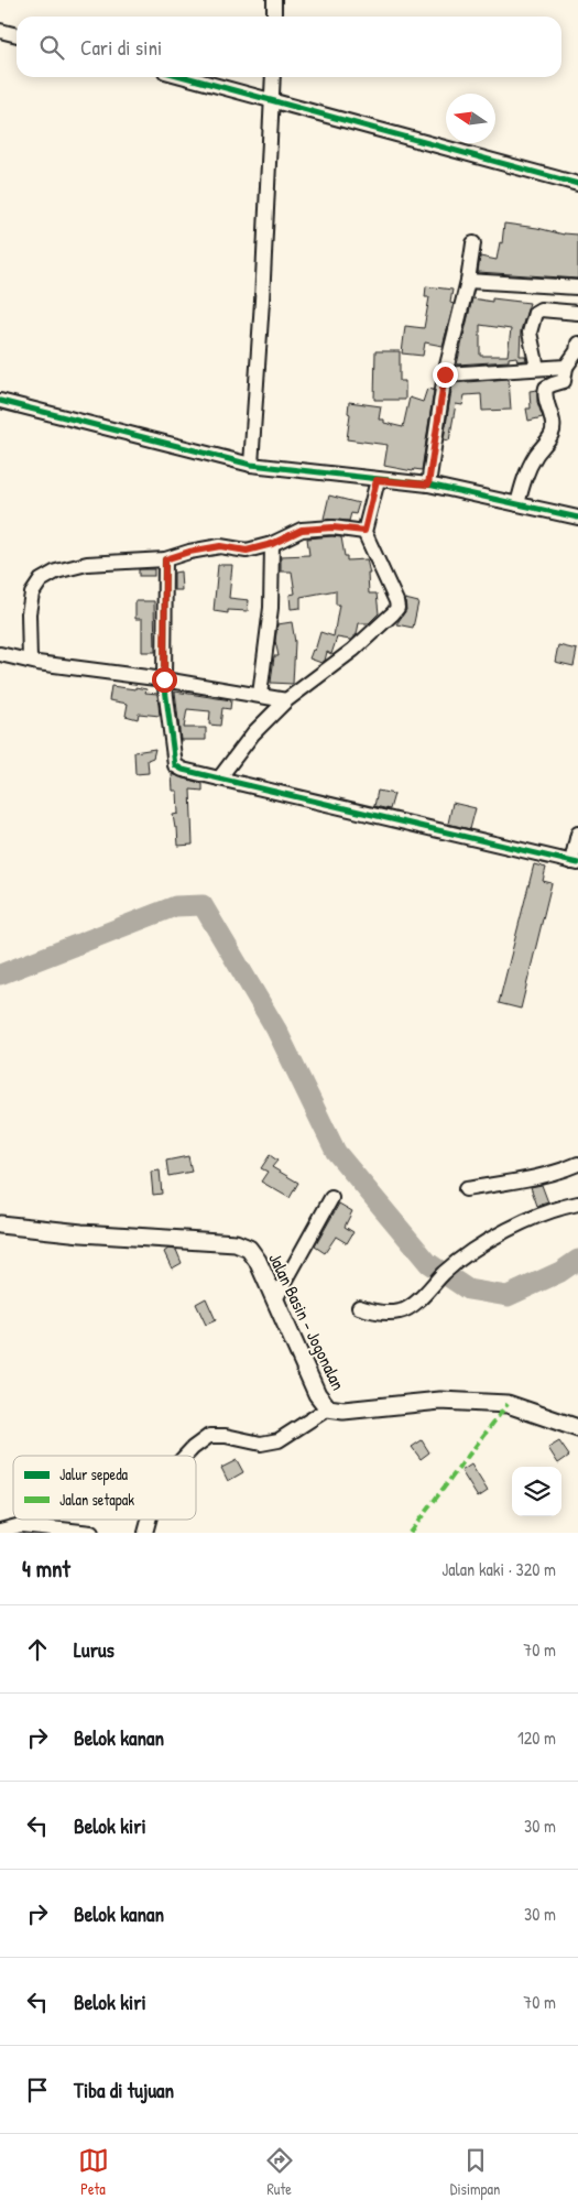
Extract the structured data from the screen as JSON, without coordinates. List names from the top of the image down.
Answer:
{
  "streets": {
    "main road": ["Jalan Basin - Jogonalan"]
  },
  "legend": ["Jalur sepeda", "Jalan setapak"],
  "north": "left",
  "page": {
    "search": "Cari di sini",
    "heading": ["4 mnt", "Jalan kaki · 320 m"],
    "list": [
      ["Lurus", "70 m"],
      ["Belok kanan", "120 m"],
      ["Belok kiri", "30 m"],
      ["Belok kanan", "30 m"],
      ["Belok kiri", "70 m"],
      "Tiba di tujuan"
    ],
    "nav": ["Peta", "Rute", "Disimpan"]
  }
}
